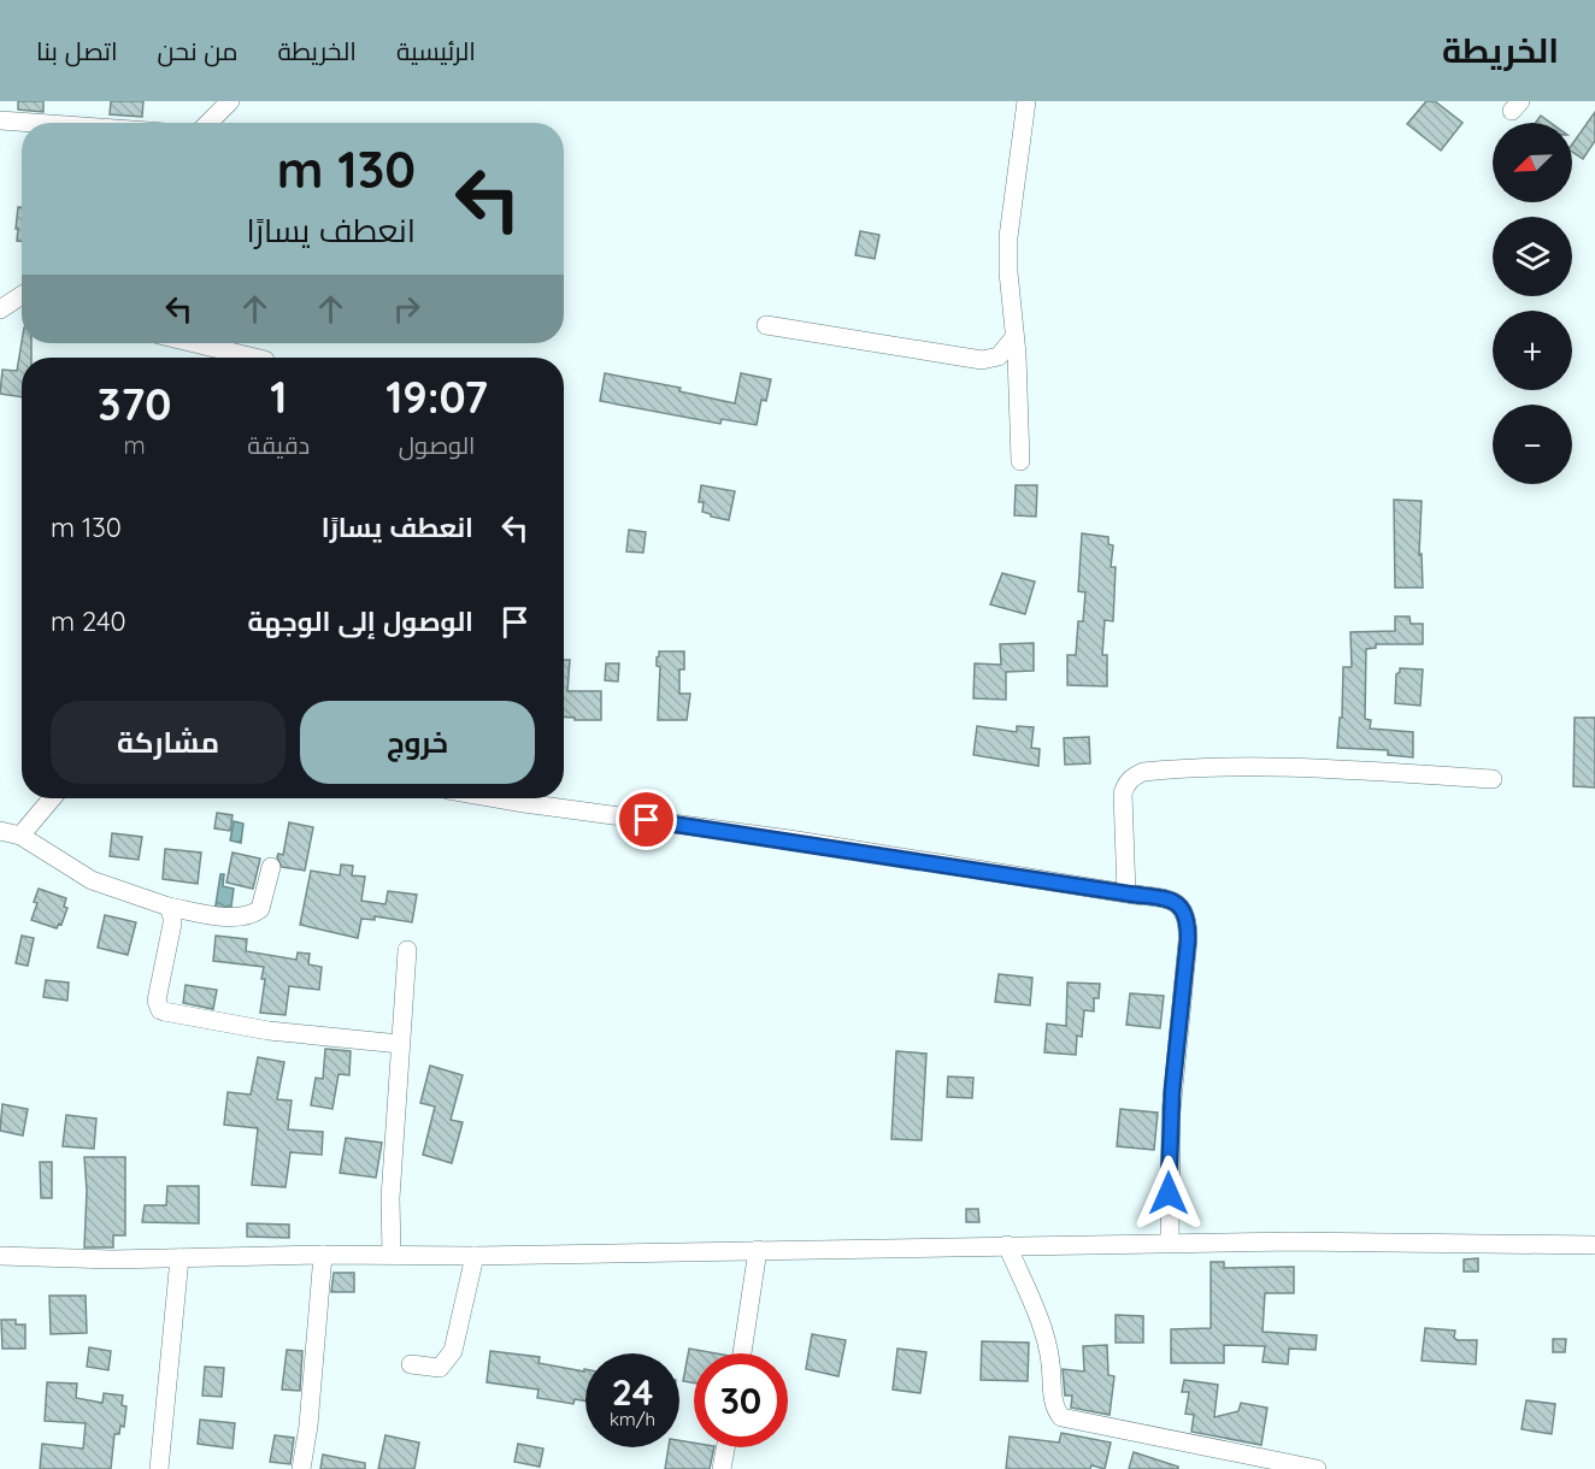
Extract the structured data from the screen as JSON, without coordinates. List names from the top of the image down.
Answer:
{
  "north": "bottom left",
  "page": {
    "header": "الخريطة",
    "nav": [
      "الرئيسية",
      "الخريطة",
      "من نحن",
      "اتصل بنا"
    ],
    "map_buttons": ["+", "−"],
    "turn": ["130 m", "انعطف يسارًا"],
    "eta": [
      "19:07",
      "الوصول",
      "1",
      "دقيقة",
      "370",
      "m"
    ],
    "list": [
      {
        "name": "انعطف يسارًا",
        "value": "130 m"
      },
      {
        "name": "الوصول إلى الوجهة",
        "value": "240 m"
      }
    ],
    "buttons": ["خروج", "مشاركة"],
    "speed": "24 km/h",
    "limit": "30"
  }
}
